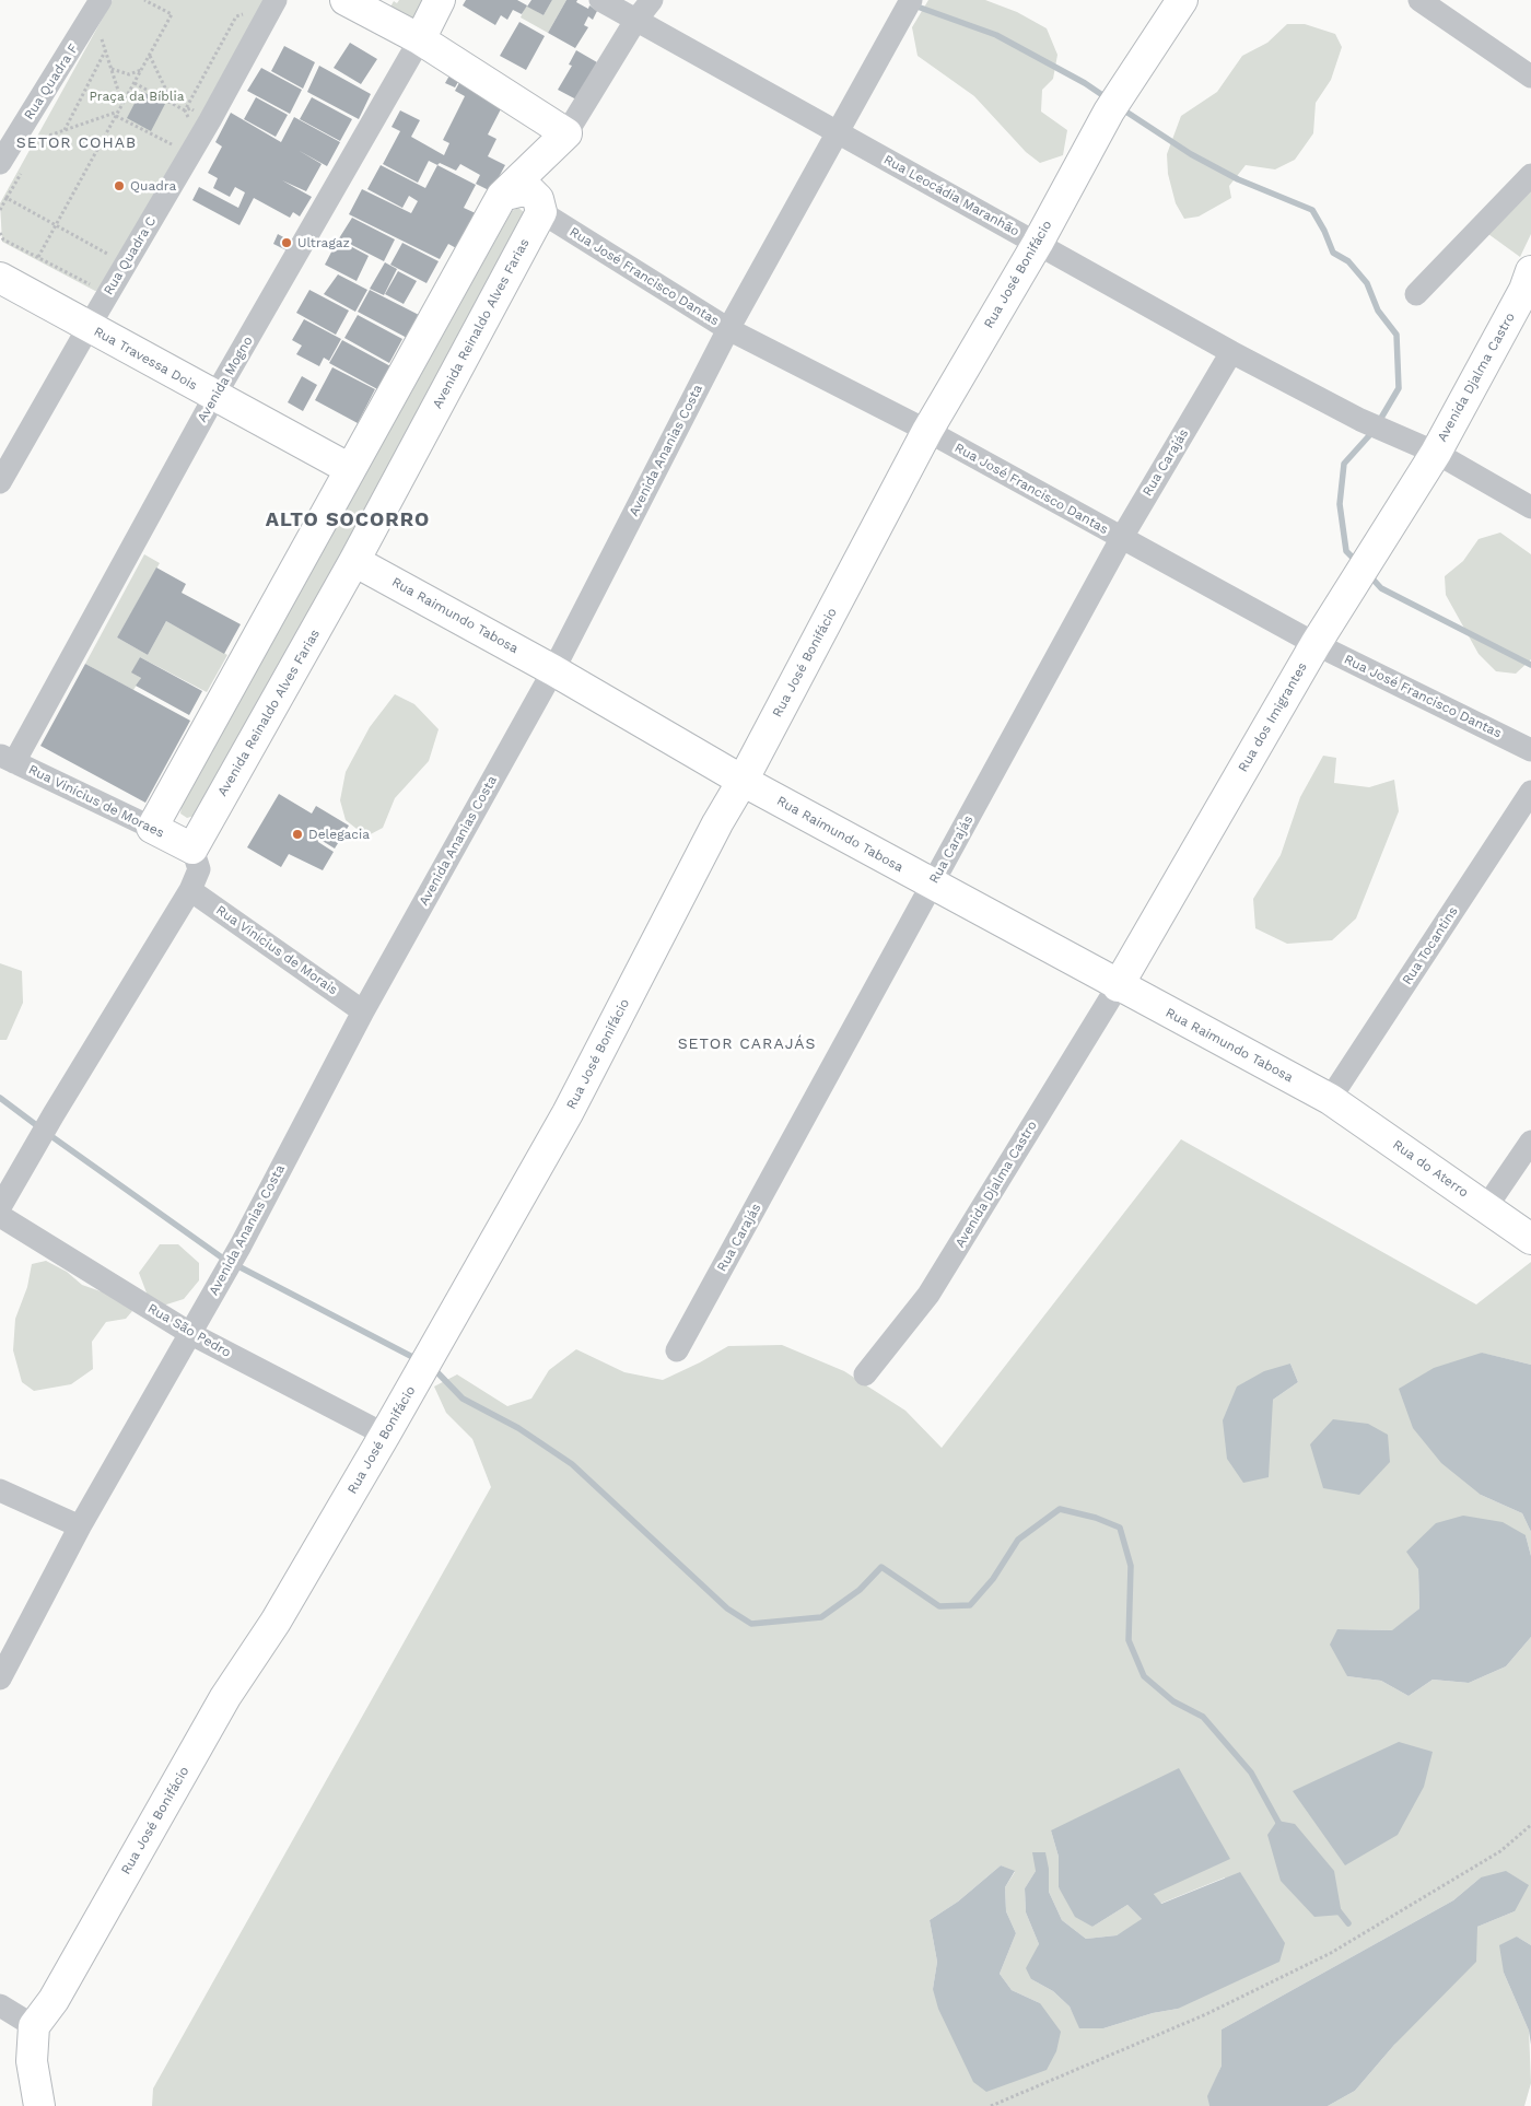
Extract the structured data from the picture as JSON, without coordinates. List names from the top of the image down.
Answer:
{
  "streets": {
    "street": [
      "Rua Quadra F",
      "Rua Leocádia Maranhão",
      "Rua Quadra C",
      "Rua José Bonifácio",
      "Rua José Francisco Dantas",
      "Avenida Reinaldo Alves Farias",
      "Rua Travessa Dois",
      "Avenida Djalma Castro",
      "Avenida Mogno",
      "Avenida Ananias Costa",
      "Rua Carajás",
      "Rua Raimundo Tabosa",
      "Rua dos Imigrantes",
      "Rua Vinícius de Moraes",
      "Rua Tocantins",
      "Rua Vinícius de Morais",
      "Rua do Aterro",
      "Rua São Pedro"
    ]
  },
  "crossings": [
    ["Rua Leocádia Maranhão", "Rua José Bonifácio"],
    ["Rua Leocádia Maranhão", "Avenida Reinaldo Alves Farias"],
    ["Rua Leocádia Maranhão", "Avenida Djalma Castro"],
    ["Rua Leocádia Maranhão", "Avenida Ananias Costa"],
    ["Rua Leocádia Maranhão", "Rua Carajás"],
    ["Rua Leocádia Maranhão", "Rua dos Imigrantes"],
    ["Rua Quadra C", "Rua Travessa Dois"],
    ["Rua José Bonifácio", "Rua José Francisco Dantas"],
    ["Rua José Bonifácio", "Rua Raimundo Tabosa"],
    ["Rua José Bonifácio", "Rua São Pedro"],
    ["Rua José Francisco Dantas", "Avenida Reinaldo Alves Farias"],
    ["Rua José Francisco Dantas", "Avenida Ananias Costa"],
    ["Rua José Francisco Dantas", "Rua Carajás"],
    ["Rua José Francisco Dantas", "Rua dos Imigrantes"],
    ["Avenida Reinaldo Alves Farias", "Rua Travessa Dois"],
    ["Avenida Reinaldo Alves Farias", "Rua Raimundo Tabosa"],
    ["Avenida Reinaldo Alves Farias", "Rua Vinícius de Moraes"],
    ["Rua Travessa Dois", "Avenida Mogno"],
    ["Avenida Djalma Castro", "Rua Raimundo Tabosa"],
    ["Avenida Djalma Castro", "Rua dos Imigrantes"],
    ["Avenida Mogno", "Rua Vinícius de Moraes"],
    ["Avenida Ananias Costa", "Rua Raimundo Tabosa"],
    ["Avenida Ananias Costa", "Rua Vinícius de Morais"],
    ["Avenida Ananias Costa", "Rua São Pedro"],
    ["Rua Carajás", "Rua Raimundo Tabosa"],
    ["Rua Raimundo Tabosa", "Rua dos Imigrantes"],
    ["Rua Raimundo Tabosa", "Rua Tocantins"],
    ["Rua Raimundo Tabosa", "Rua do Aterro"],
    ["Rua Tocantins", "Rua do Aterro"]
  ],
  "districts": ["SETOR COHAB", "ALTO SOCORRO", "SETOR CARAJÁS"],
  "parks": ["Praça da Bíblia"],
  "places": ["Quadra", "Ultragaz", "Delegacia"]
}
